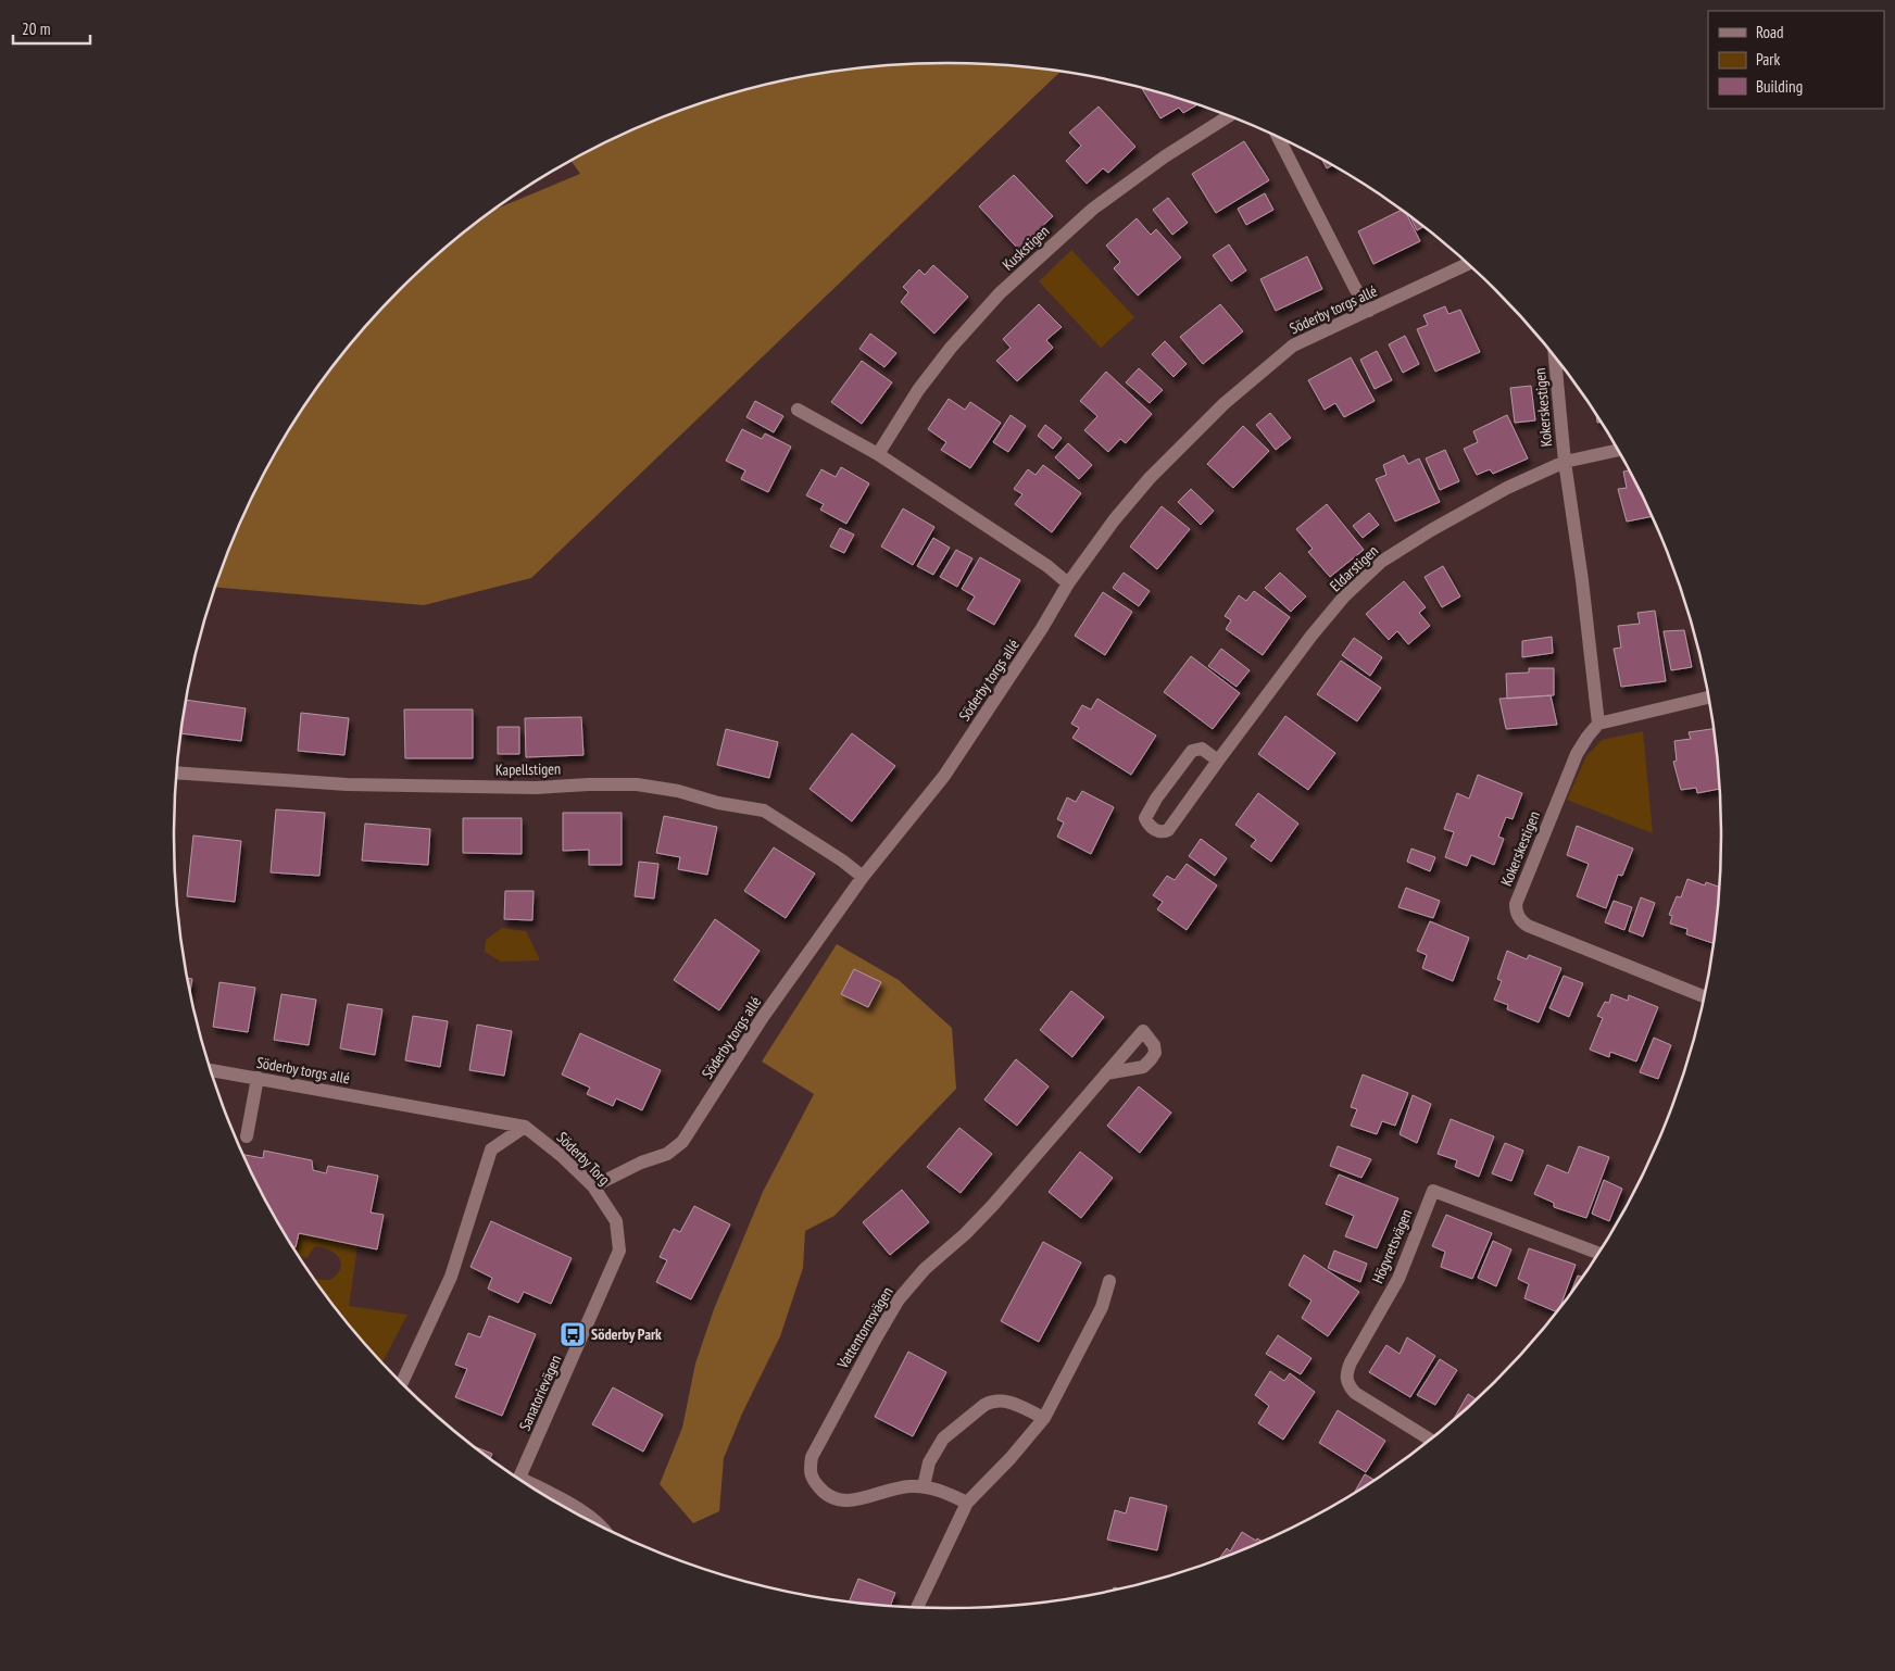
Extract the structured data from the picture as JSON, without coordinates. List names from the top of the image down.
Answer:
{
  "streets": {
    "street": [
      "Kuskstigen",
      "Söderby torgs allé",
      "Kokerskestigen",
      "Eldarstigen",
      "Kapellstigen",
      "Söderby Torg",
      "Högvretsvägen",
      "Vattentornsvägen",
      "Sanatorievägen"
    ]
  },
  "crossings": [
    ["Söderby torgs allé", "Kapellstigen"],
    ["Söderby torgs allé", "Söderby Torg"],
    ["Kokerskestigen", "Eldarstigen"],
    ["Söderby Torg", "Sanatorievägen"]
  ],
  "places": {
    "bus stop": ["Söderby Park"]
  },
  "legend": ["Road", "Park", "Building"],
  "scale_bar": "20 m"
}
